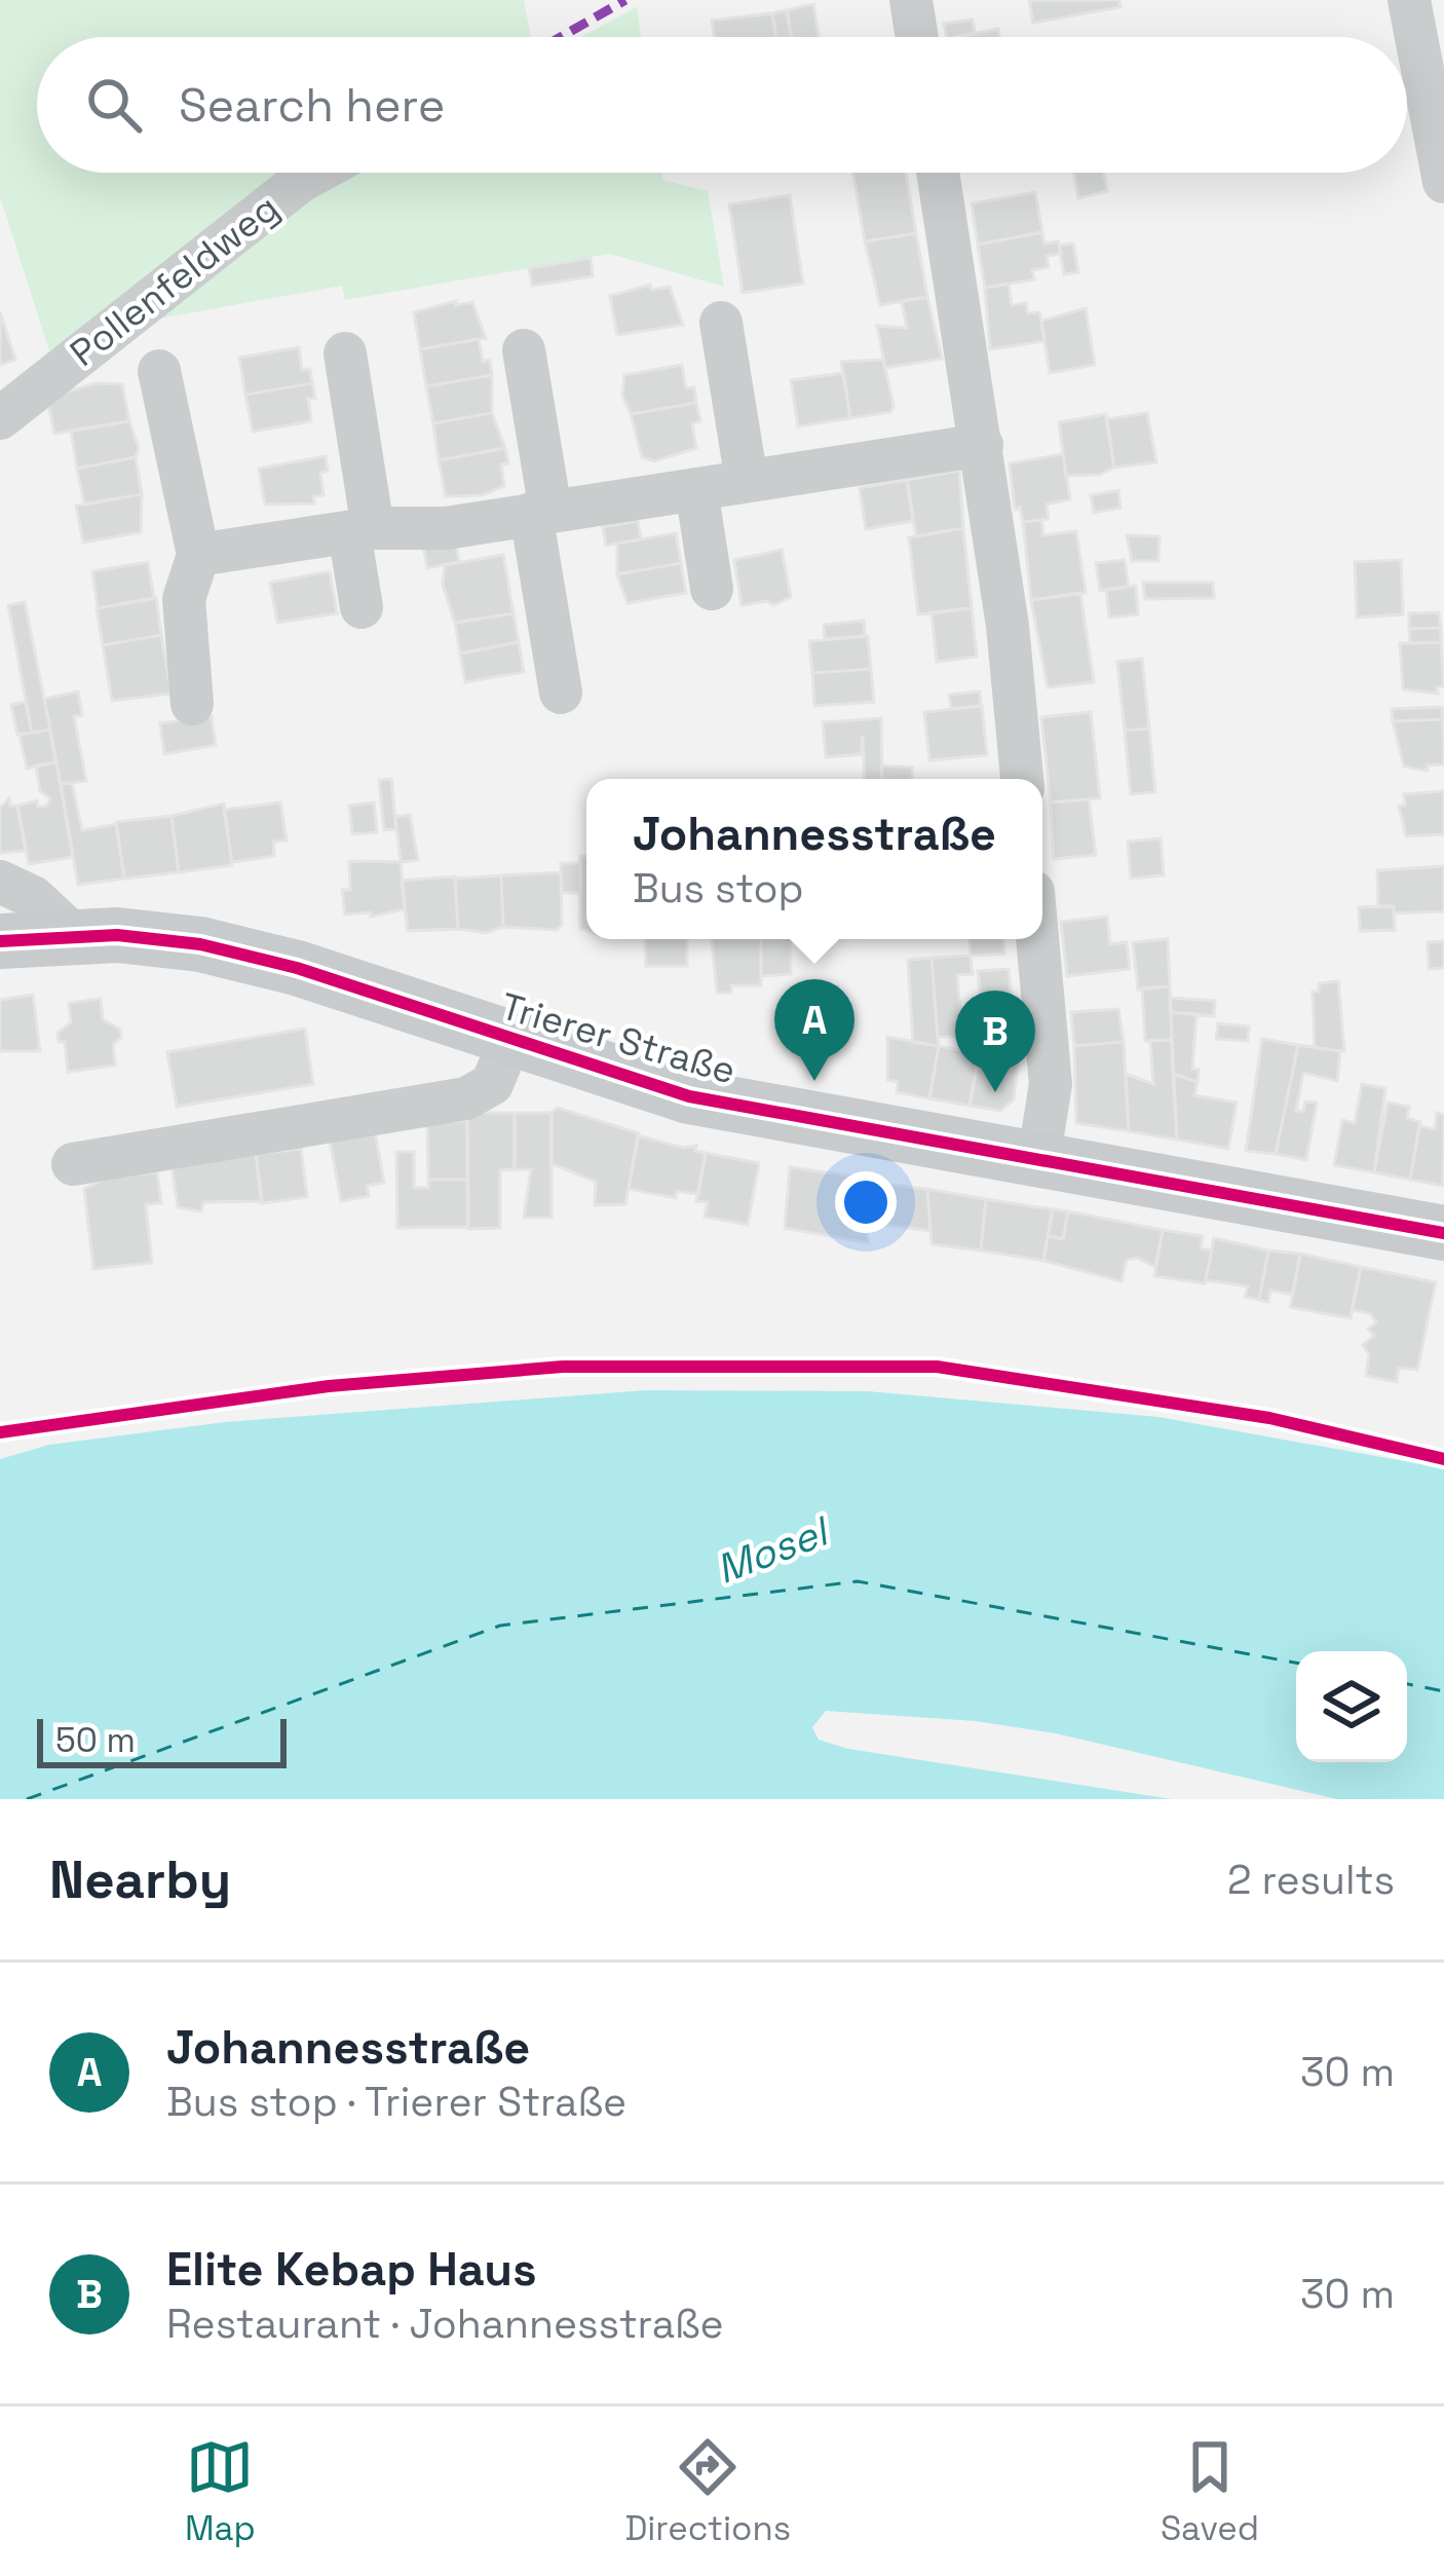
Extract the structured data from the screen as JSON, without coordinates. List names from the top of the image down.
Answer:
{
  "streets": {
    "main road": ["Trierer Straße"],
    "street": ["Pollenfeldweg"]
  },
  "water": ["Mosel"],
  "scale_bar": "50 m",
  "page": {
    "search": "Search here",
    "popup": ["Johannesstraße", "Bus stop"],
    "pins": ["A", "B"],
    "scale": "50 m",
    "heading": ["Nearby", "2 results"],
    "list": [
      {
        "mark": "A",
        "name": "Johannesstraße",
        "note": "Bus stop · Trierer Straße",
        "value": "30 m"
      },
      {
        "mark": "B",
        "name": "Elite Kebap Haus",
        "note": "Restaurant · Johannesstraße",
        "value": "30 m"
      }
    ],
    "nav": ["Map", "Directions", "Saved"]
  }
}
